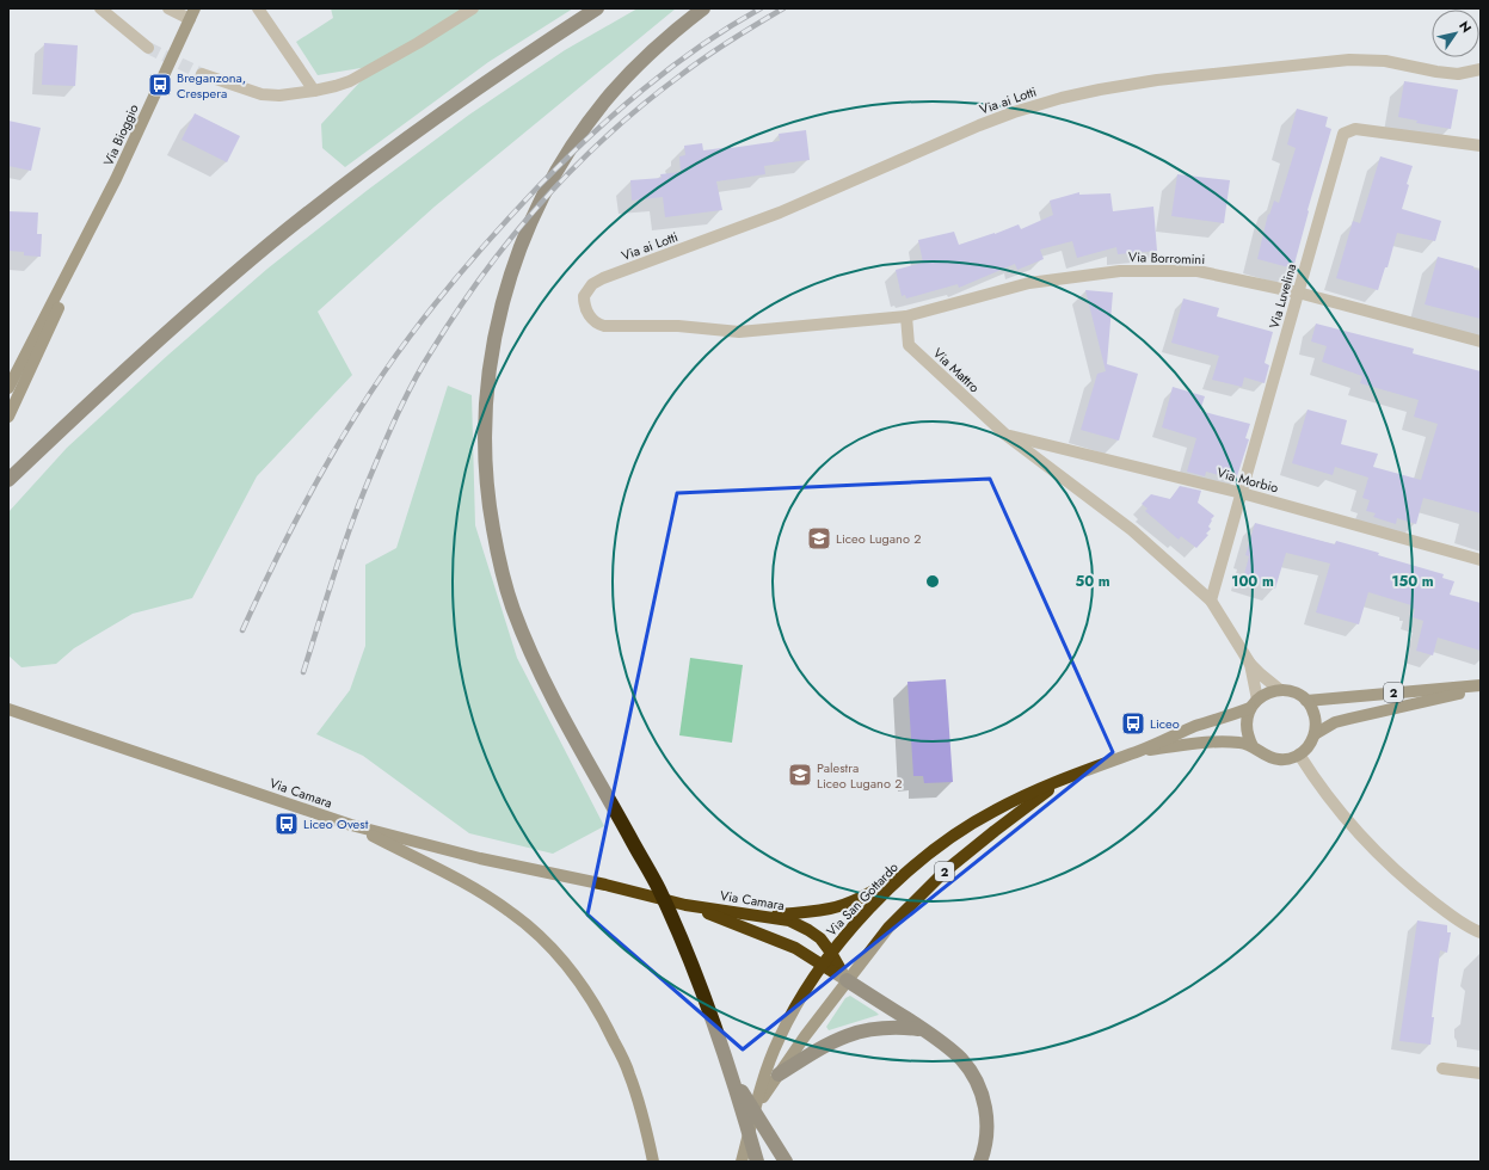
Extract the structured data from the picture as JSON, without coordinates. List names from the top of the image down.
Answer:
{
  "streets": {
    "main road": [
      "Via Bioggio",
      "2",
      "Via Camara",
      "Via San Gottardo"
    ],
    "street": [
      "Via ai Lotti",
      "Via Borromini",
      "Via Luvelina",
      "Via Mattro",
      "Via Morbio"
    ]
  },
  "crossings": [
    ["Via ai Lotti", "Via Borromini"],
    ["Via ai Lotti", "Via Mattro"],
    ["Via Borromini", "Via Luvelina"],
    ["Via Borromini", "Via Mattro"],
    ["Via Luvelina", "Via Mattro"],
    ["Via Luvelina", "Via Morbio"],
    ["Via Mattro", "Via Morbio"],
    ["Via Mattro", "2"],
    ["Via Mattro", "Via San Gottardo"],
    ["2", "Via San Gottardo"],
    ["Via Camara", "Via San Gottardo"]
  ],
  "places": {
    "bus stop": ["Breganzona, Crespera", "Liceo", "Liceo Ovest"],
    "school or university": ["Liceo Lugano 2", "Palestra Liceo Lugano 2"]
  },
  "north": "top right",
  "rings": ["50 m", "100 m", "150 m"]
}
